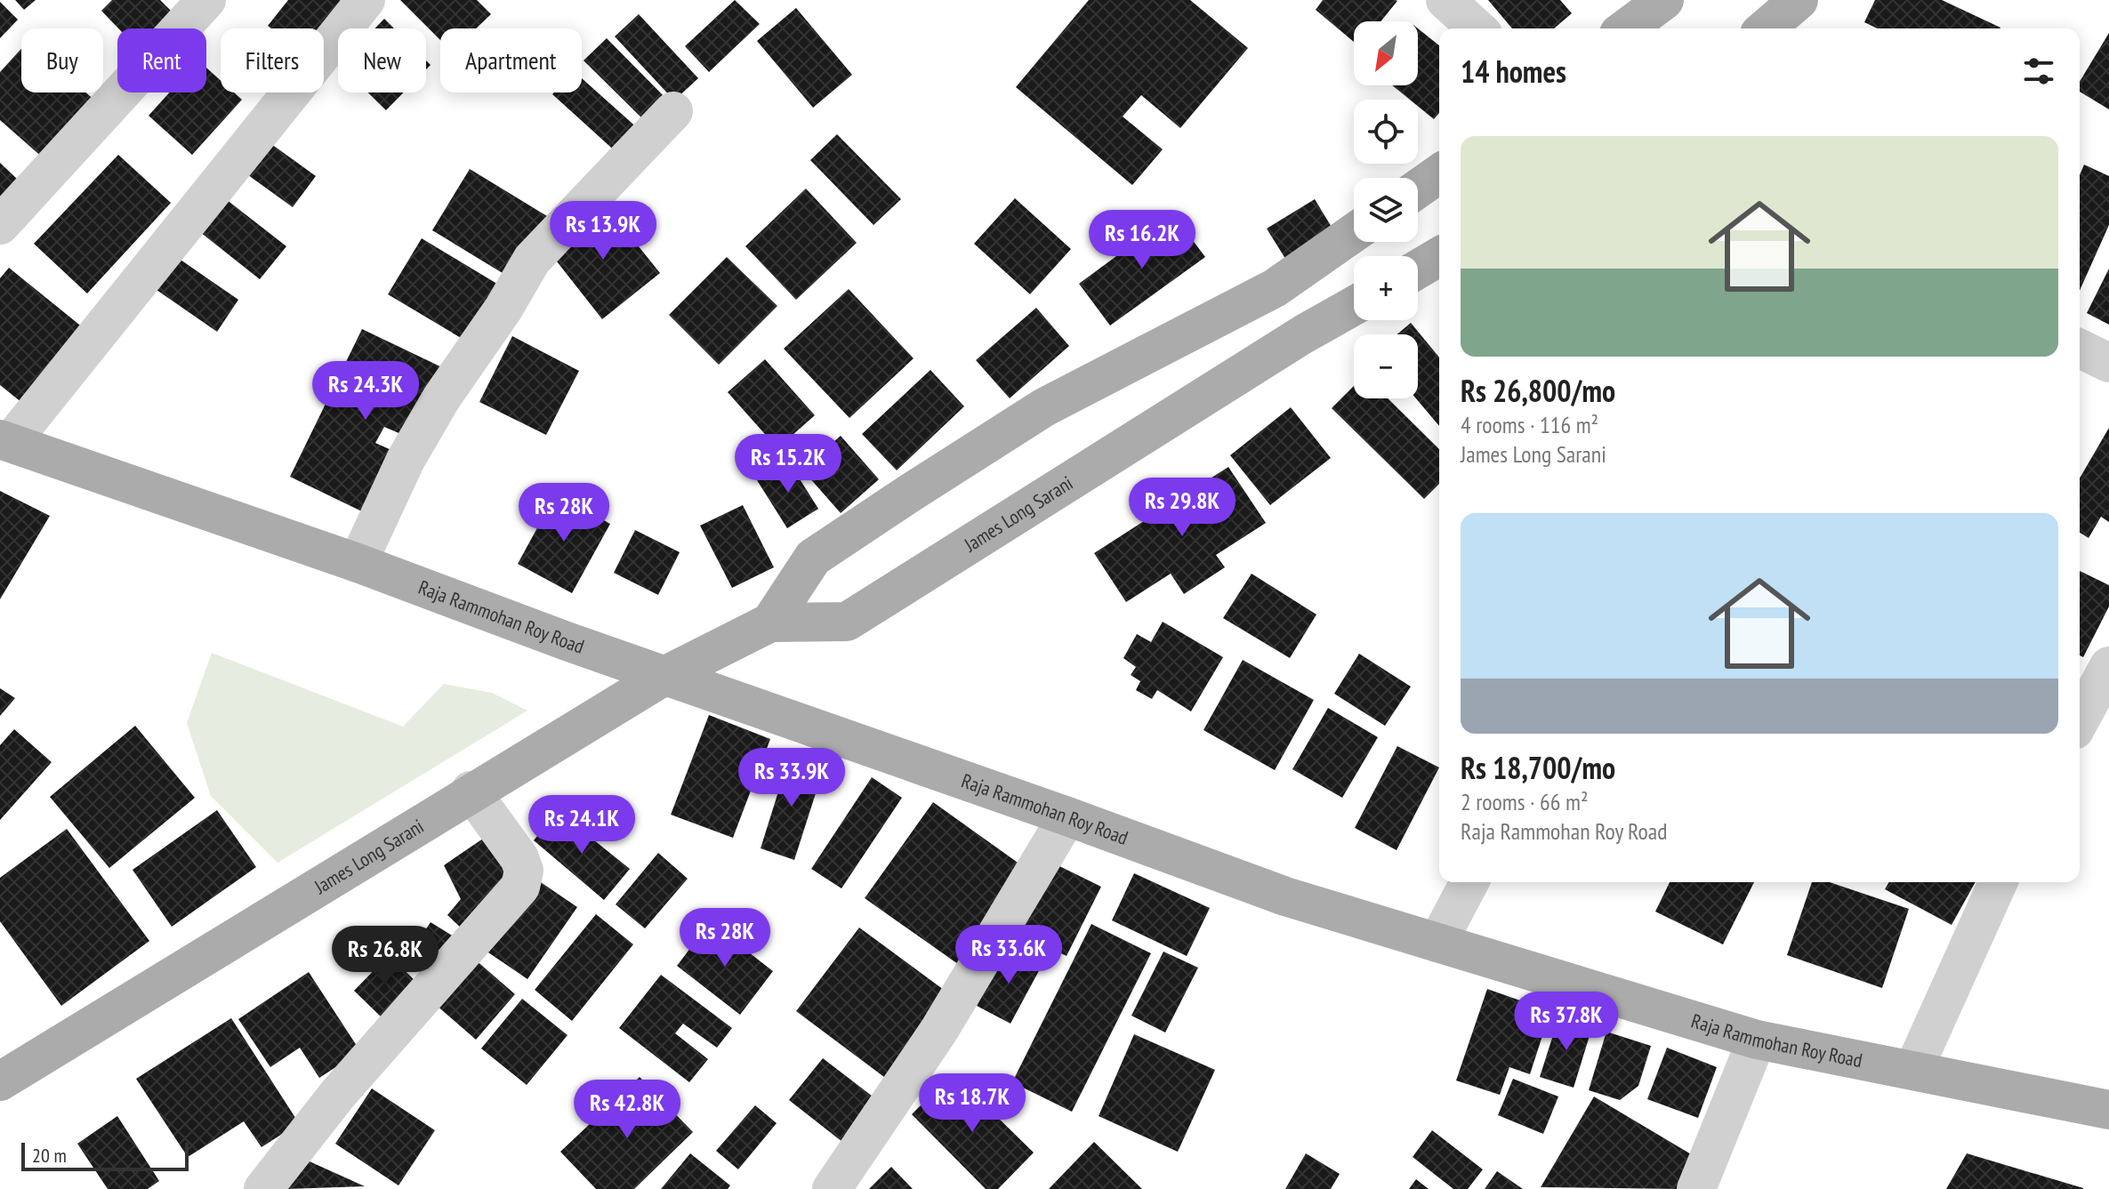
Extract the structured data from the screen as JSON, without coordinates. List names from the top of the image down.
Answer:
{
  "streets": {
    "main road": ["James Long Sarani", "Raja Rammohan Roy Road"]
  },
  "crossings": [
    ["James Long Sarani", "Raja Rammohan Roy Road"]
  ],
  "scale_bar": "20 m",
  "north": "bottom left",
  "page": {
    "map_buttons": ["+", "−"],
    "chip": [
      "Buy",
      "Rent",
      "Filters",
      "New",
      "Apartment"
    ],
    "heading": "14 homes",
    "list": [
      {
        "name": "Rs 26,800/mo",
        "note": "4 rooms · 116 m² · James Long Sarani"
      },
      {
        "name": "Rs 18,700/mo",
        "note": "2 rooms · 66 m² · Raja Rammohan Roy Road"
      }
    ],
    "price": [
      "Rs 13.9K",
      "Rs 16.2K",
      "Rs 24.3K",
      "Rs 15.2K",
      "Rs 29.8K",
      "Rs 28K",
      "Rs 33.9K",
      "Rs 24.1K",
      "Rs 28K",
      "Rs 33.6K",
      "Rs 26.8K",
      "Rs 37.8K",
      "Rs 18.7K",
      "Rs 42.8K"
    ],
    "scale": "20 m"
  }
}
